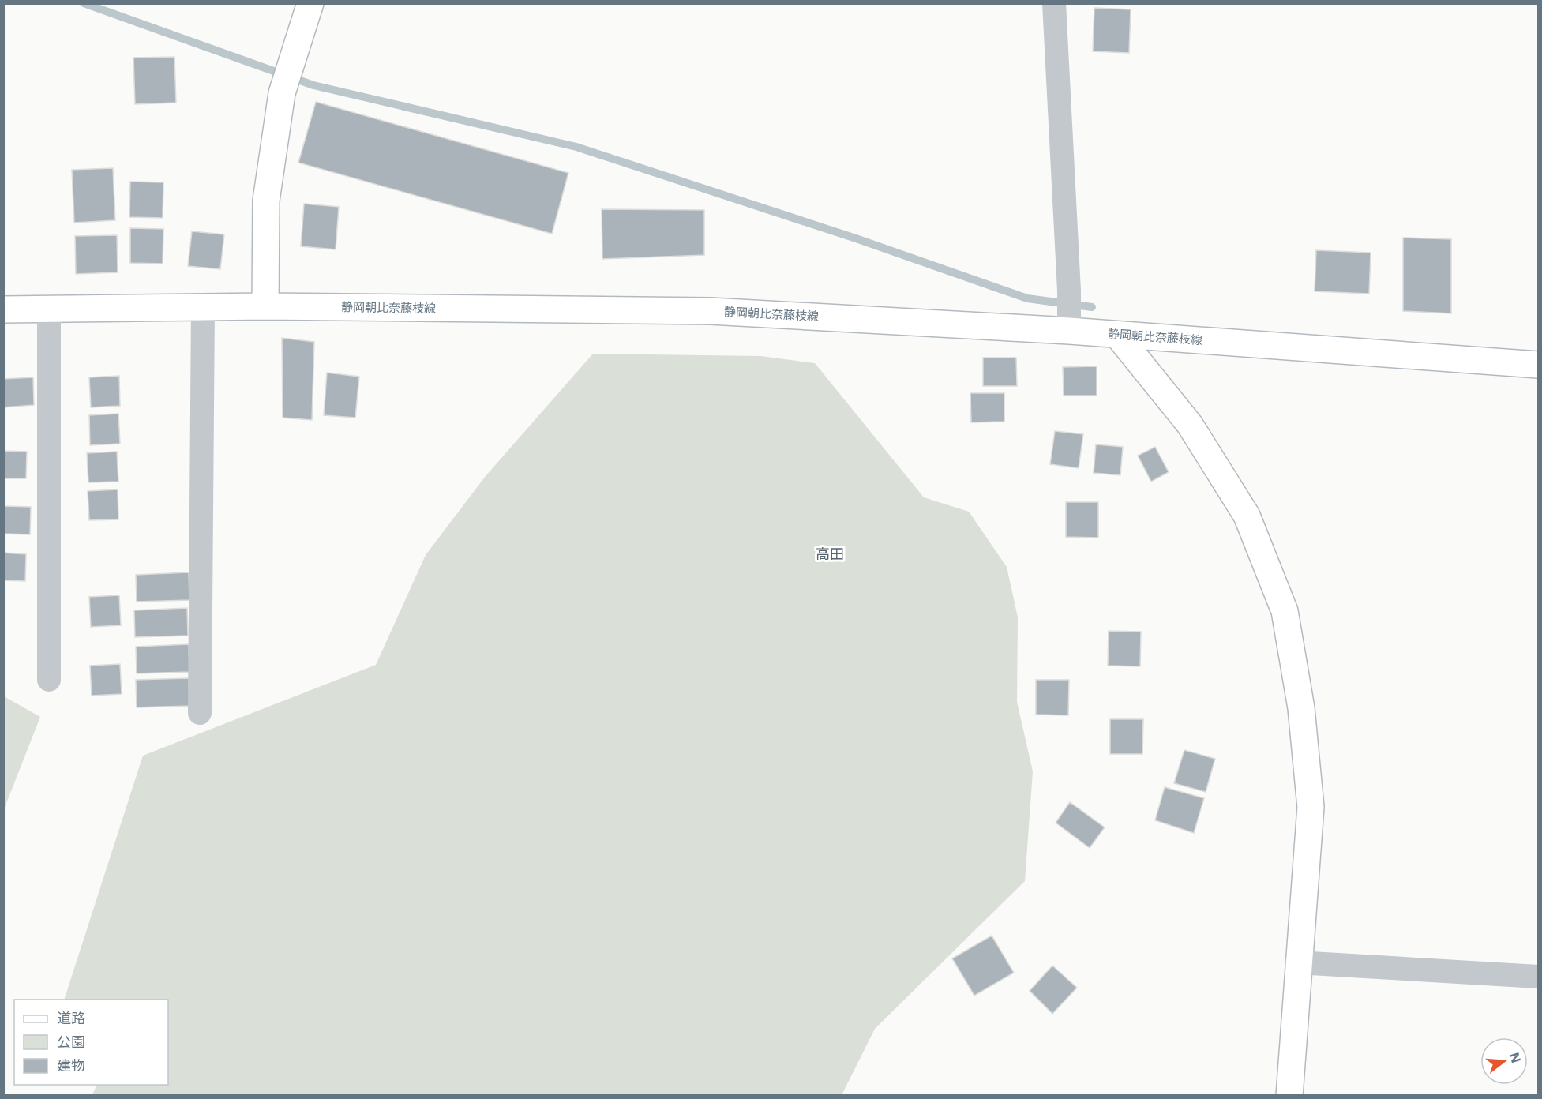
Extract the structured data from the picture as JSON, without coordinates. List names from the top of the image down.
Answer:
{
  "streets": {
    "main road": ["静岡朝比奈藤枝線"]
  },
  "districts": ["高田"],
  "legend": ["道路", "公園", "建物"],
  "north": "right"
}
